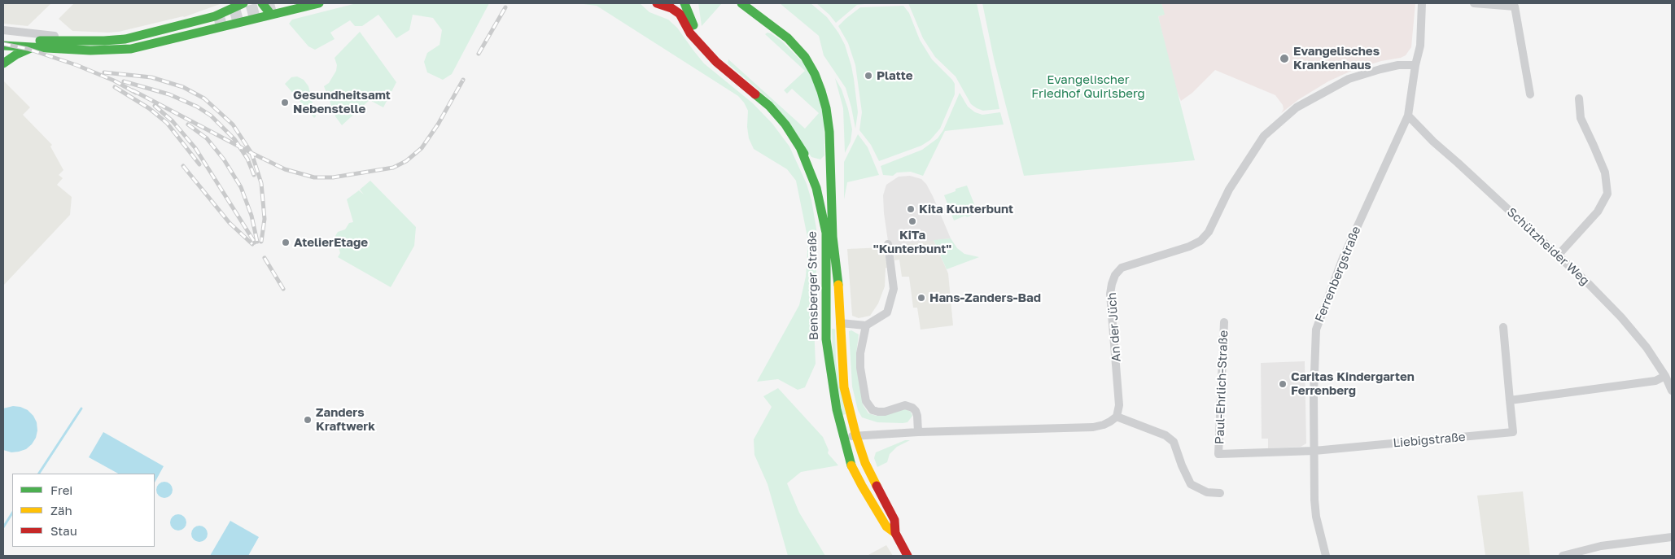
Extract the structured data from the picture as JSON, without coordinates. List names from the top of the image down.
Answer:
{
  "streets": {
    "main road": ["Bensberger Straße"],
    "street": [
      "Schützheider Weg",
      "Ferrenbergstraße",
      "An der Jüch",
      "Paul-Ehrlich-Straße",
      "Liebigstraße"
    ]
  },
  "crossings": [
    ["Schützheider Weg", "Ferrenbergstraße"],
    ["Ferrenbergstraße", "An der Jüch"],
    ["Ferrenbergstraße", "Paul-Ehrlich-Straße"],
    ["Ferrenbergstraße", "Liebigstraße"],
    ["Paul-Ehrlich-Straße", "Liebigstraße"]
  ],
  "parks": ["Evangelischer Friedhof Quirlsberg"],
  "places": [
    "Evangelisches Krankenhaus",
    "Platte",
    "Gesundheitsamt Nebenstelle",
    "Kita Kunterbunt",
    "KiTa \"Kunterbunt\"",
    "AtelierEtage",
    "Hans-Zanders-Bad",
    "Caritas Kindergarten Ferrenberg",
    "Zanders Kraftwerk"
  ],
  "legend": ["Frei", "Zäh", "Stau"]
}
